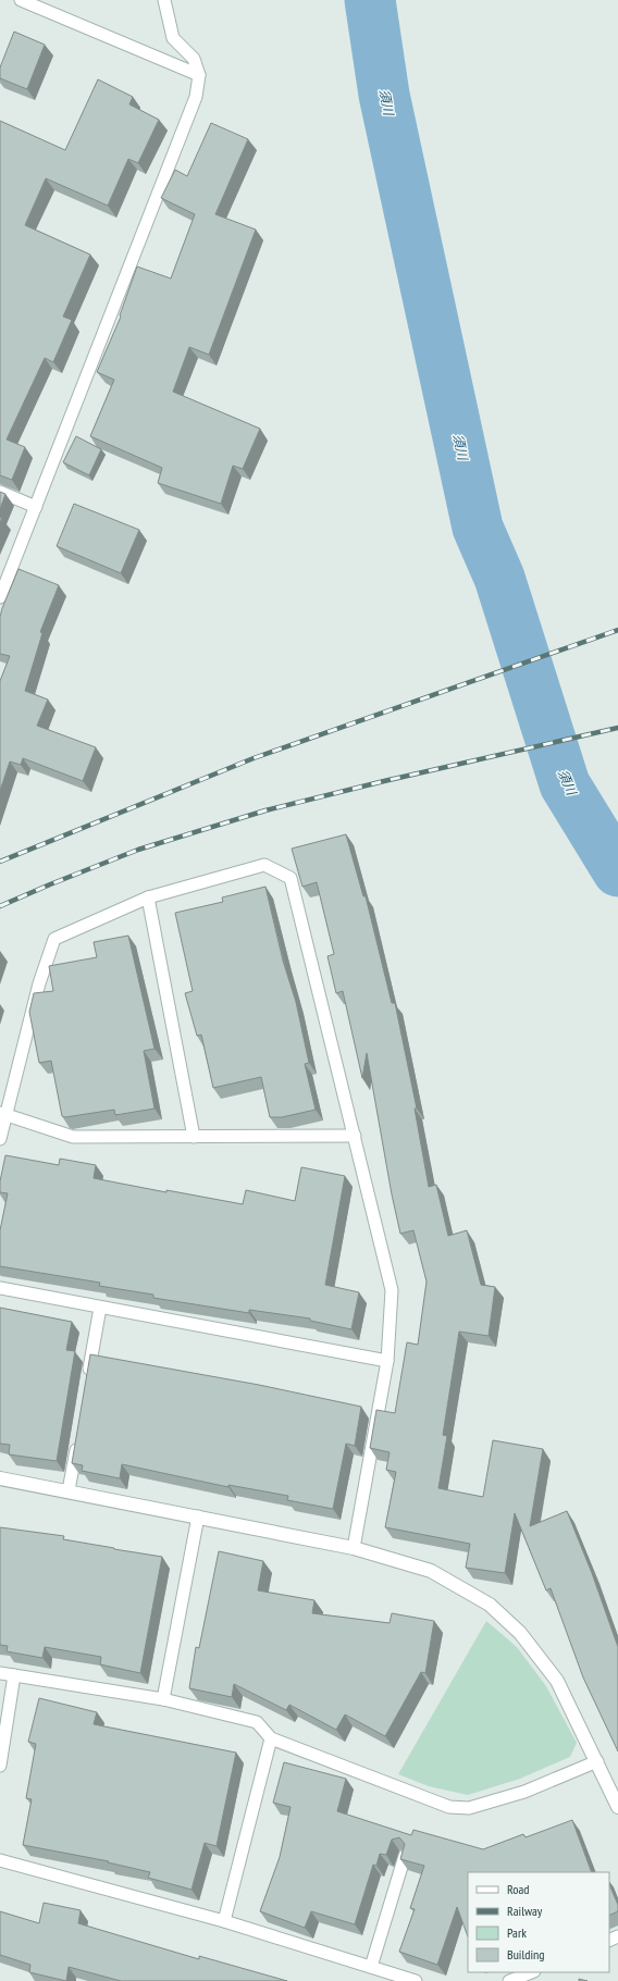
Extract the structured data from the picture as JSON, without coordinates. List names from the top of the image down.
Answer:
{
  "water": ["須川"],
  "legend": [
    "Road",
    "Railway",
    "Park",
    "Building"
  ]
}
